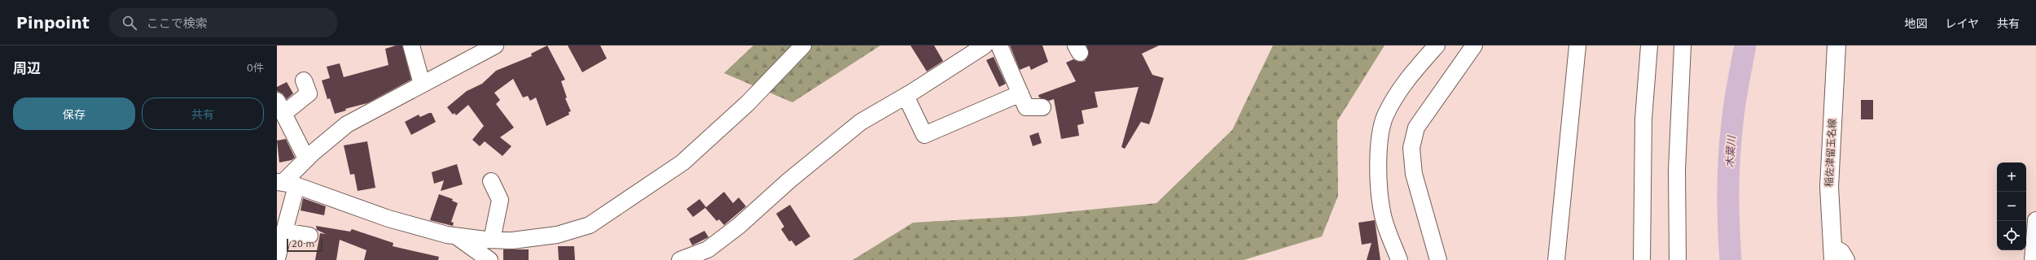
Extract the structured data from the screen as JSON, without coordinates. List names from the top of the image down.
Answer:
{
  "streets": {
    "main road": ["稲佐津留玉名線"]
  },
  "water": ["木葉川"],
  "scale_bar": "20 m",
  "page": {
    "header": "Pinpoint",
    "search": "ここで検索",
    "nav": ["地図", "レイヤ", "共有"],
    "heading": ["周辺", "0件"],
    "buttons": ["保存", "共有"],
    "map_buttons": ["+", "−"],
    "scale": "20 m"
  }
}
